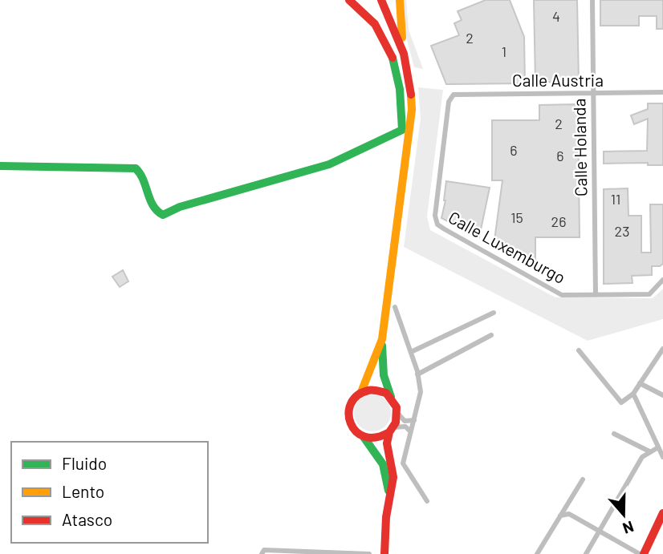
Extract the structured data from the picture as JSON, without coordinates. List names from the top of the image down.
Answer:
{
  "streets": {
    "street": ["Calle Austria", "Calle Holanda", "Calle Luxemburgo"]
  },
  "crossings": [
    ["Calle Austria", "Calle Holanda"],
    ["Calle Austria", "Calle Luxemburgo"],
    ["Calle Holanda", "Calle Luxemburgo"]
  ],
  "house_numbers": [
    "4",
    "2",
    "1",
    "2",
    "6",
    "6",
    "11",
    "15",
    "26",
    "23"
  ],
  "legend": ["Fluido", "Lento", "Atasco"],
  "north": "bottom"
}
